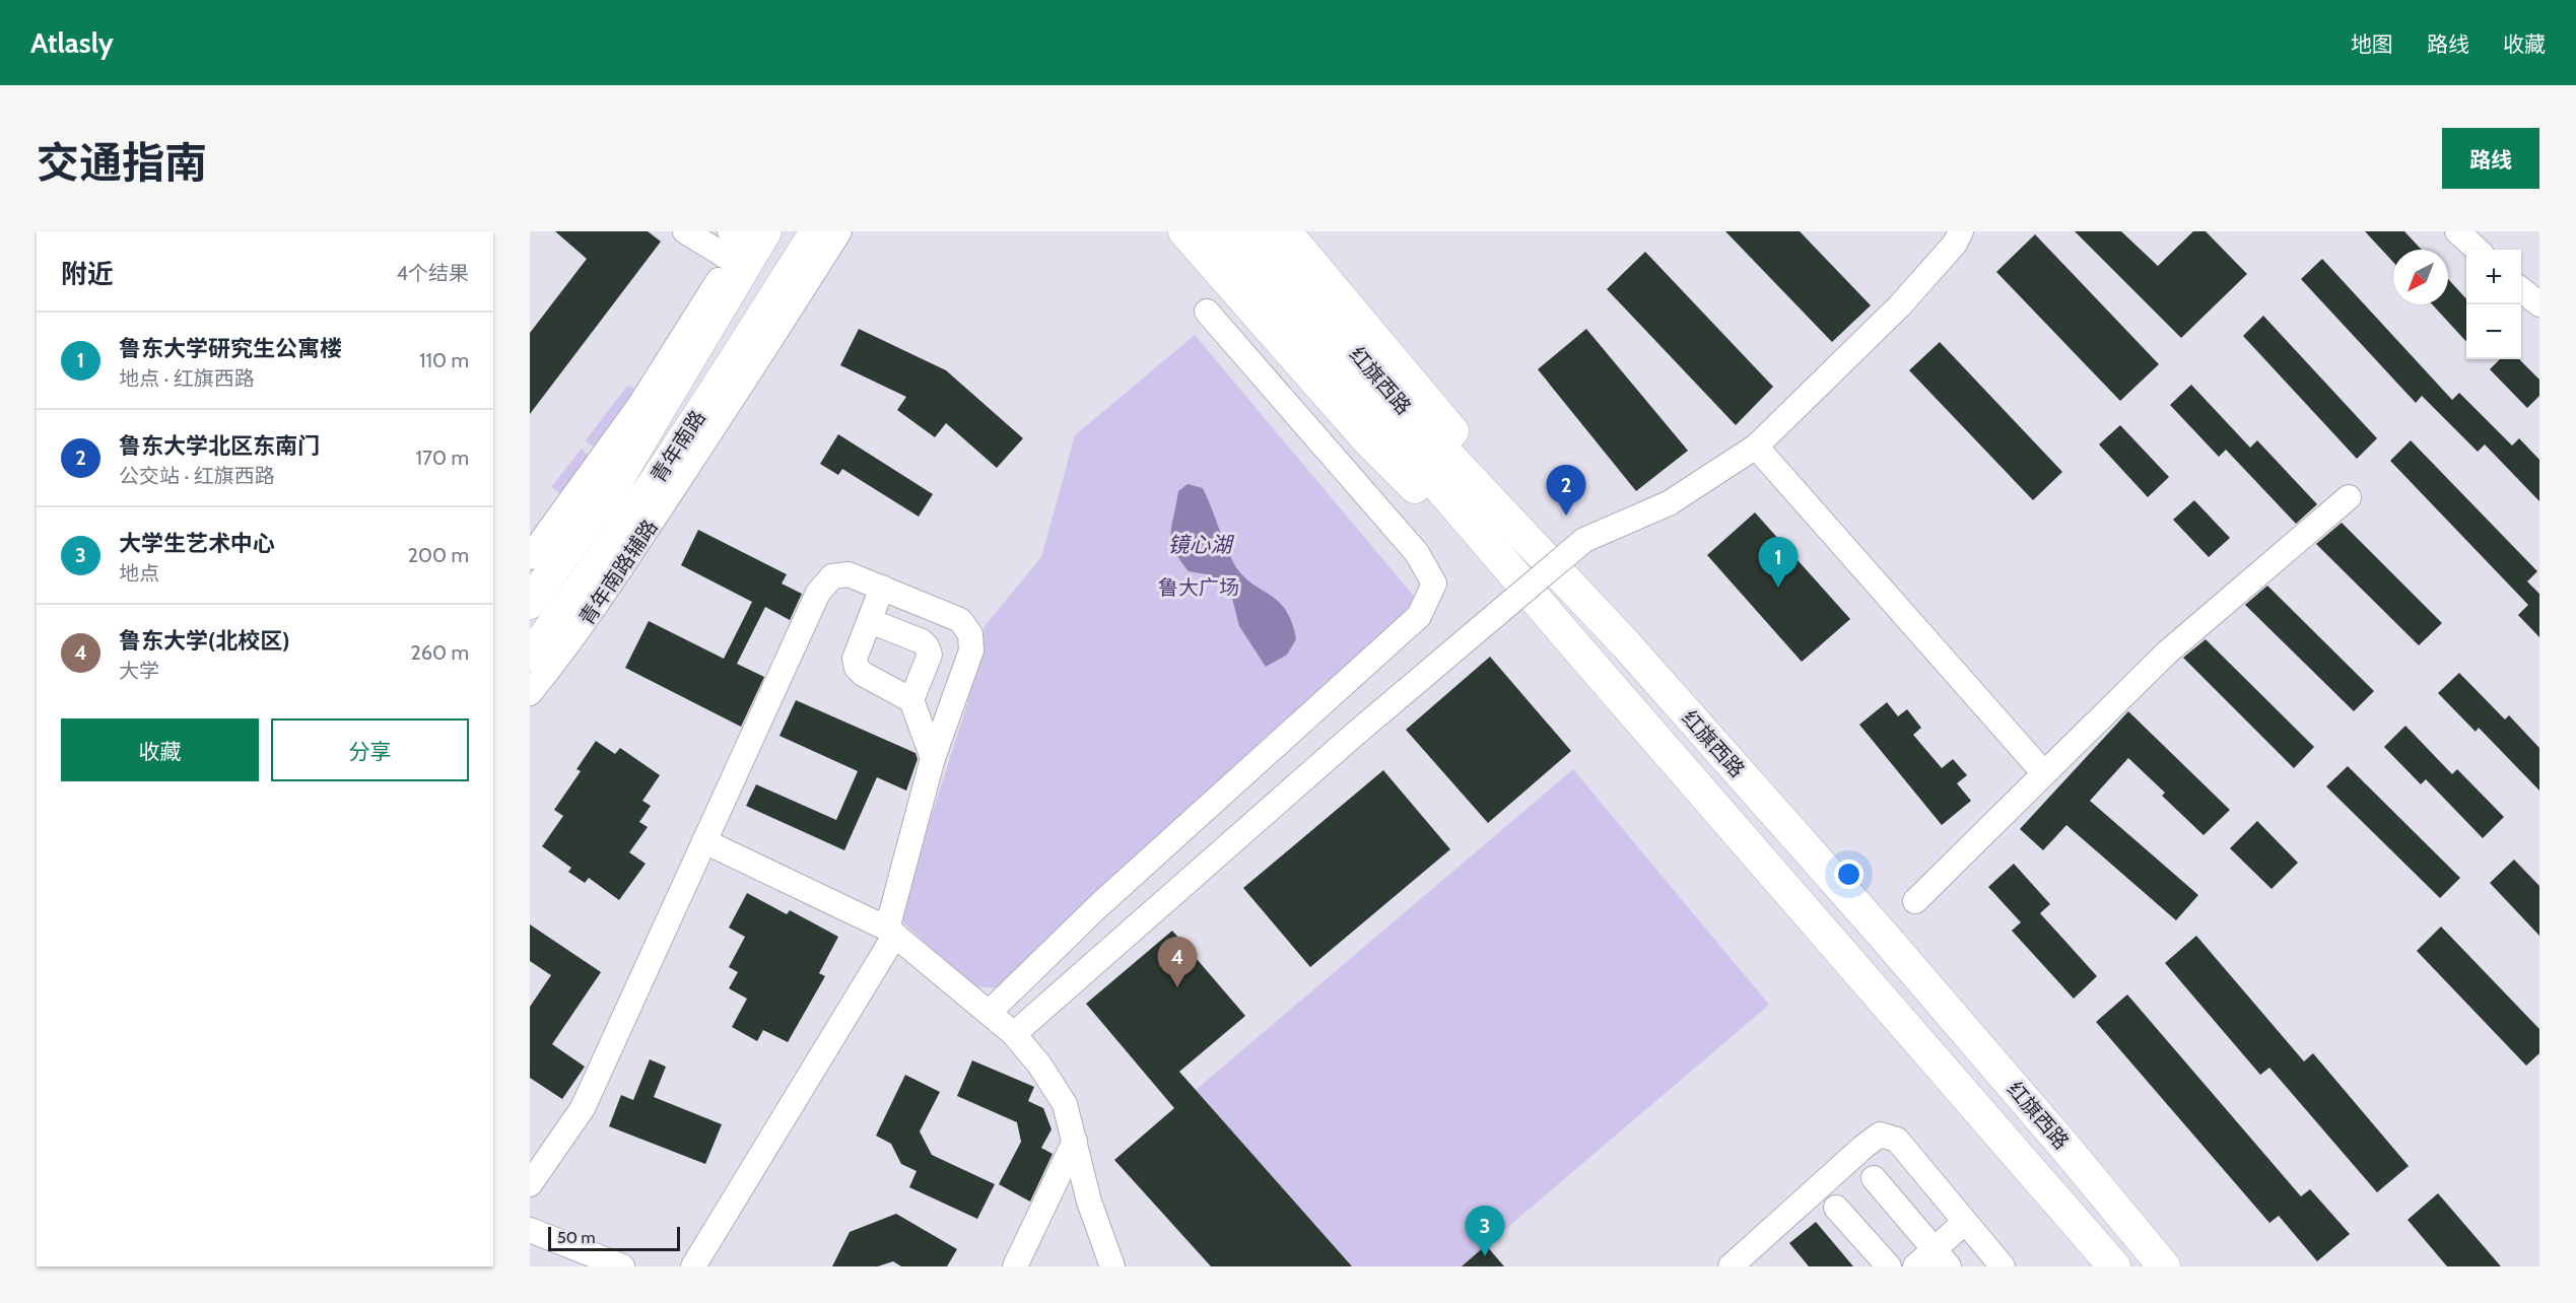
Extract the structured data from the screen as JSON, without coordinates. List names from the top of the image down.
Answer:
{
  "streets": {
    "main road": ["红旗西路", "青年南路"],
    "street": ["青年南路辅路"]
  },
  "water": ["镜心湖"],
  "parks": ["鲁大广场"],
  "scale_bar": "50 m",
  "north": "bottom left",
  "page": {
    "header": "Atlasly",
    "nav": ["地图", "路线", "收藏"],
    "title": "交通指南",
    "buttons": [
      "路线",
      ["收藏", "分享"]
    ],
    "heading": ["附近", "4个结果"],
    "map_buttons": ["+", "−"],
    "list": [
      {
        "mark": "1",
        "name": "鲁东大学研究生公寓楼",
        "note": "地点 · 红旗西路",
        "value": "110 m"
      },
      {
        "mark": "2",
        "name": "鲁东大学北区东南门",
        "note": "公交站 · 红旗西路",
        "value": "170 m"
      },
      {
        "mark": "3",
        "name": "大学生艺术中心",
        "note": "地点",
        "value": "200 m"
      },
      {
        "mark": "4",
        "name": "鲁东大学(北校区)",
        "note": "大学",
        "value": "260 m"
      }
    ],
    "pins": [
      "2",
      "1",
      "4",
      "3"
    ],
    "scale": "50 m"
  }
}
